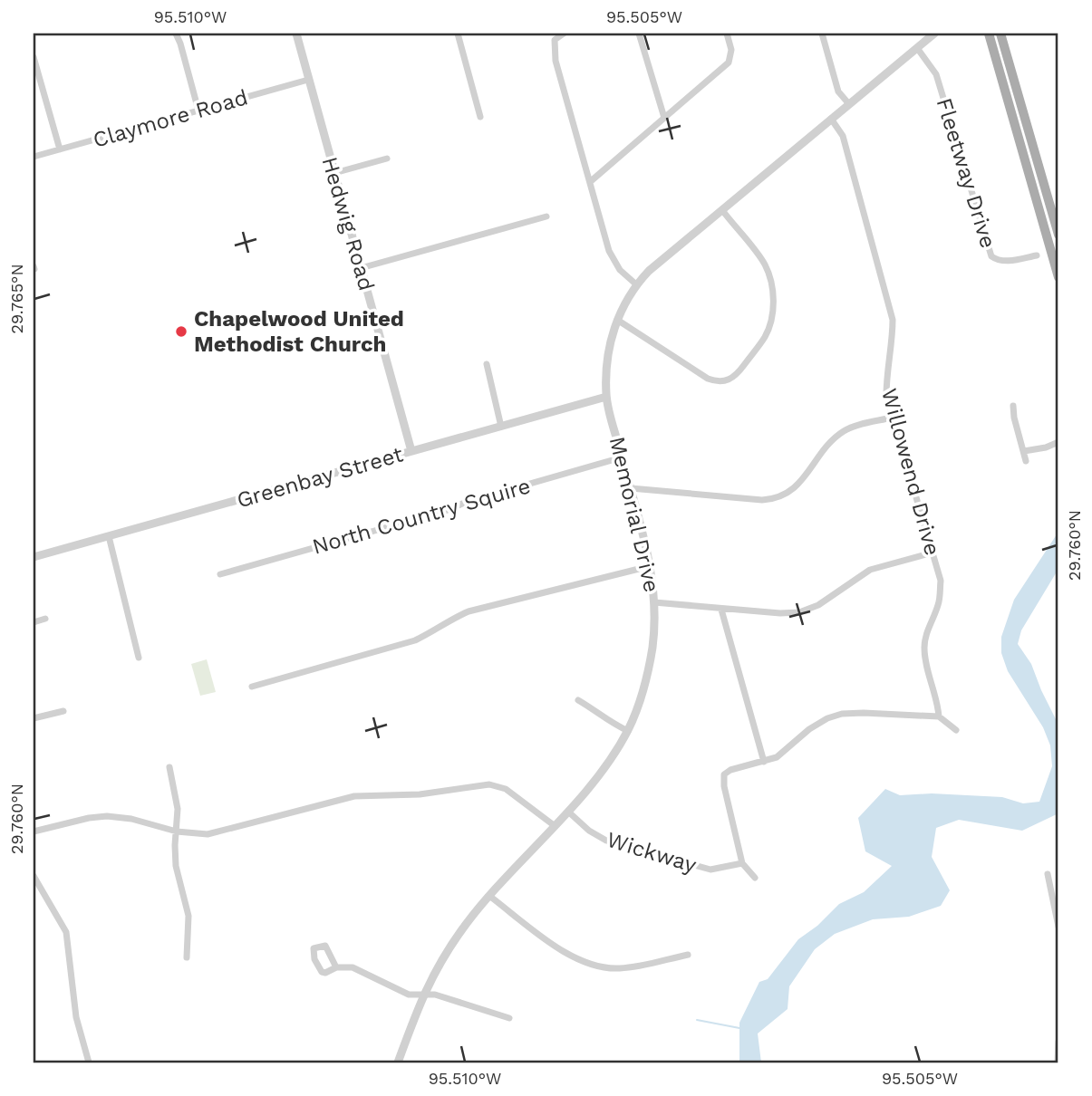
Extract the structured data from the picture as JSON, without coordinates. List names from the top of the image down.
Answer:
{
  "streets": {
    "street": [
      "Claymore Road",
      "Fleetway Drive",
      "Hedwig Road",
      "Willowend Drive",
      "Greenbay Street",
      "Memorial Drive",
      "North Country Squire",
      "Wickway"
    ]
  },
  "crossings": [
    ["Claymore Road", "Hedwig Road"],
    ["Fleetway Drive", "Memorial Drive"],
    ["Hedwig Road", "Greenbay Street"],
    ["Willowend Drive", "Memorial Drive"],
    ["Greenbay Street", "Memorial Drive"],
    ["Memorial Drive", "North Country Squire"],
    ["Memorial Drive", "Wickway"]
  ],
  "places": ["Chapelwood United Methodist Church"],
  "coordinates": [
    "95.510°W",
    "95.505°W",
    "29.765°N",
    "29.760°N"
  ]
}
